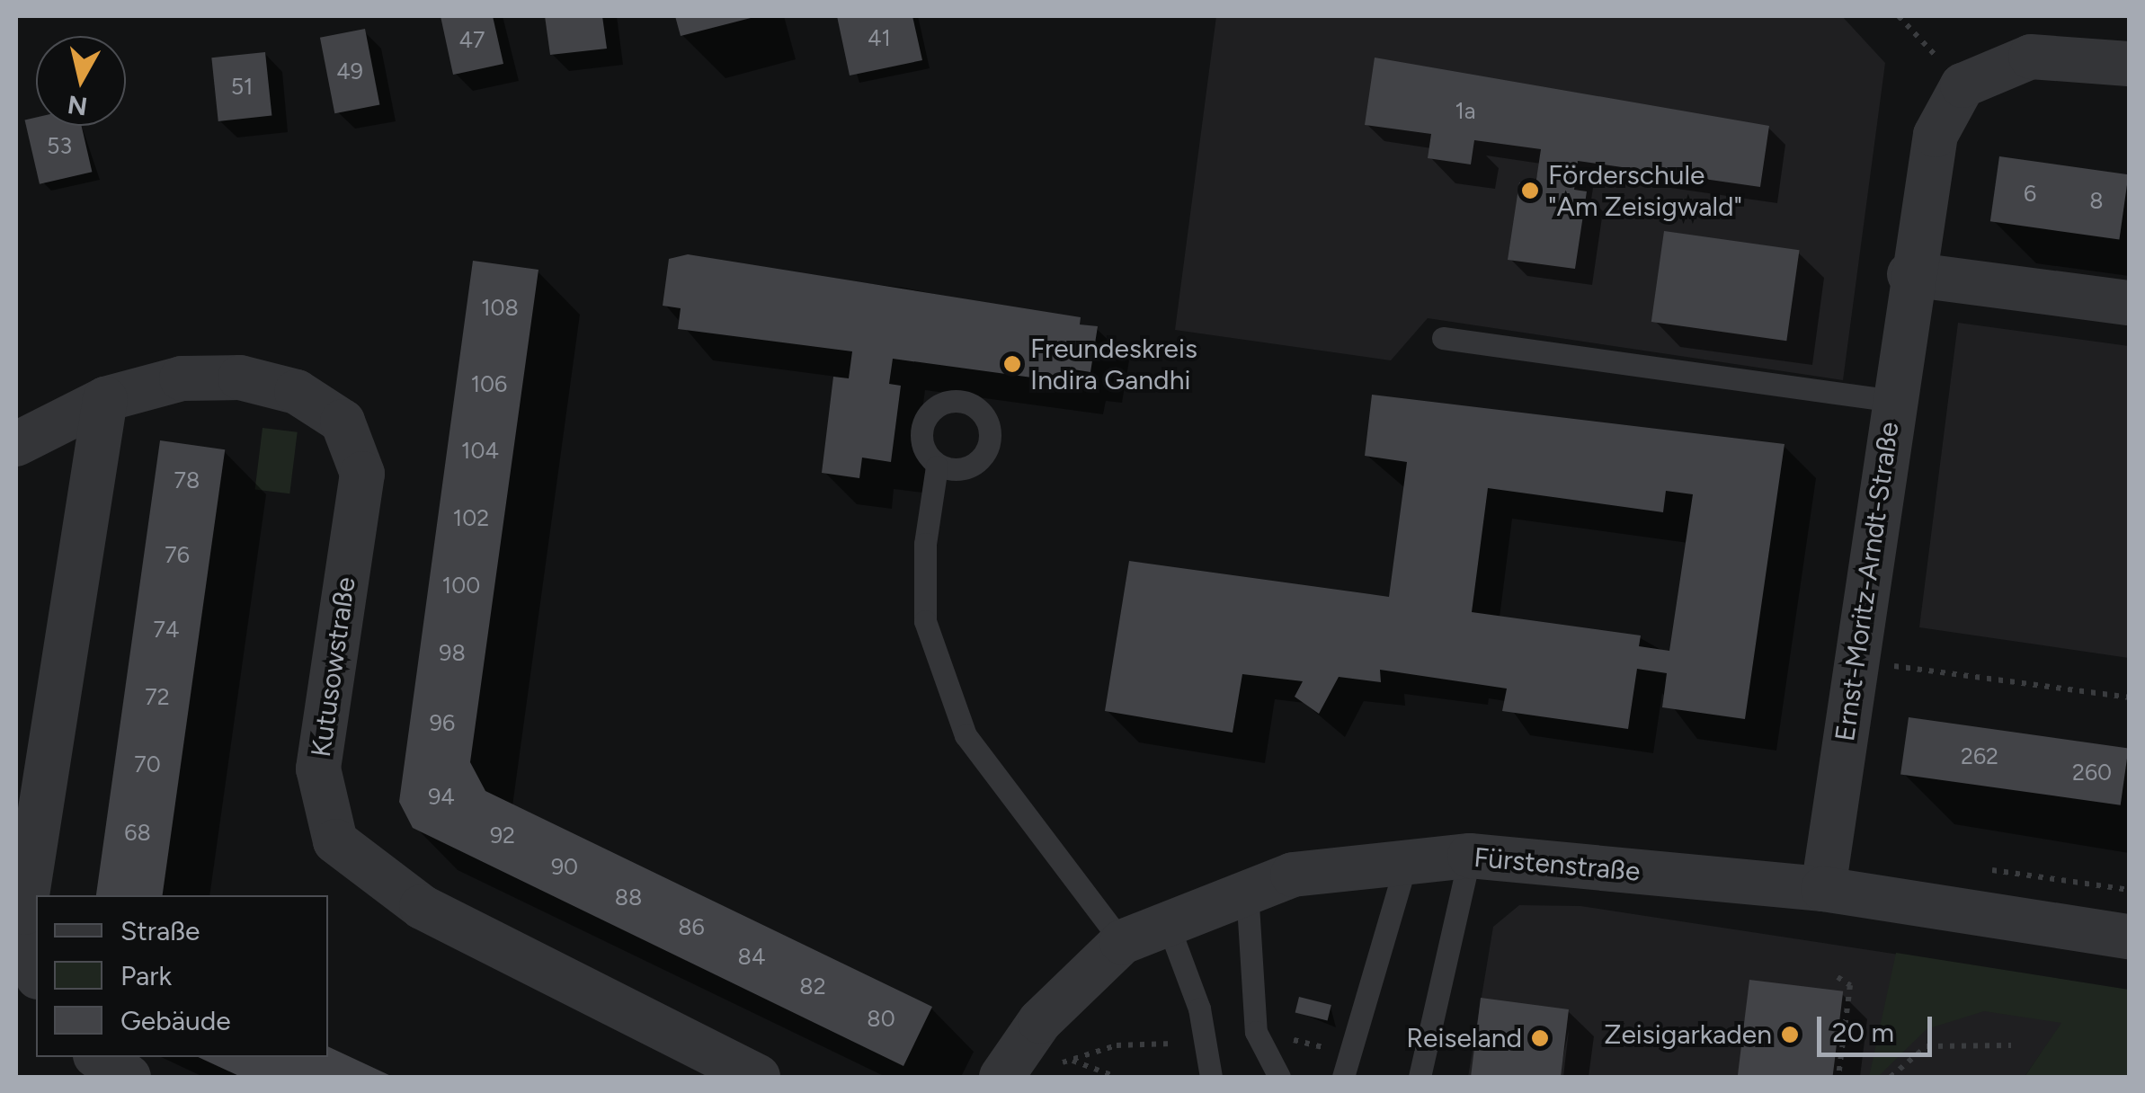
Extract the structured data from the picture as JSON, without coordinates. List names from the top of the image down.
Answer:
{
  "streets": {
    "street": ["Ernst-Moritz-Arndt-Straße", "Kutusowstraße", "Fürstenstraße"]
  },
  "crossings": [
    ["Ernst-Moritz-Arndt-Straße", "Fürstenstraße"]
  ],
  "places": [
    "Förderschule \"Am Zeisigwald\"",
    "Freundeskreis Indira Gandhi",
    "Zeisigarkaden",
    "Reiseland"
  ],
  "house_numbers": [
    "41",
    "47",
    "49",
    "51",
    "1a",
    "53",
    "6",
    "8",
    "108",
    "106",
    "104",
    "78",
    "102",
    "76",
    "100",
    "74",
    "98",
    "72",
    "96",
    "262",
    "70",
    "260",
    "94",
    "68",
    "92",
    "90",
    "88",
    "86",
    "84",
    "82",
    "80"
  ],
  "legend": ["Straße", "Park", "Gebäude"],
  "scale_bar": "20 m",
  "north": "bottom"
}
